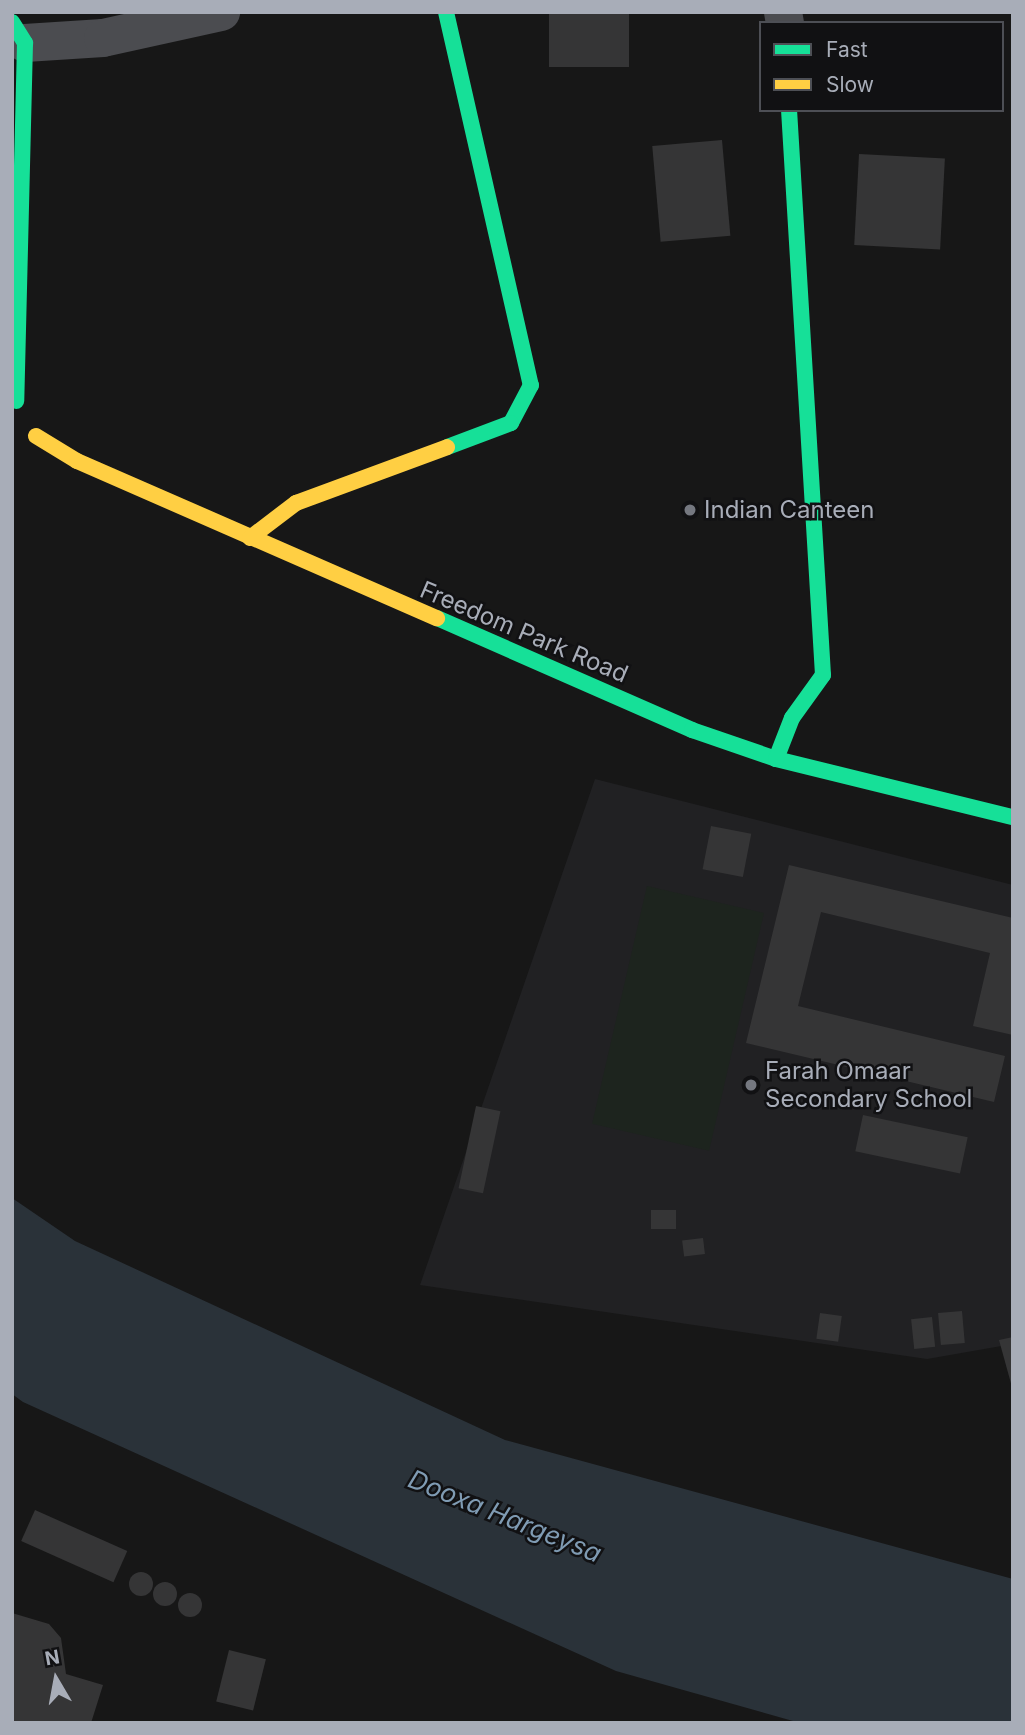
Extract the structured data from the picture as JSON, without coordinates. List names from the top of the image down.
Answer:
{
  "streets": {
    "street": ["Freedom Park Road"]
  },
  "water": ["Dooxa Hargeysa"],
  "places": ["Indian Canteen", "Farah Omaar Secondary School"],
  "legend": ["Fast", "Slow"],
  "north": "top"
}
